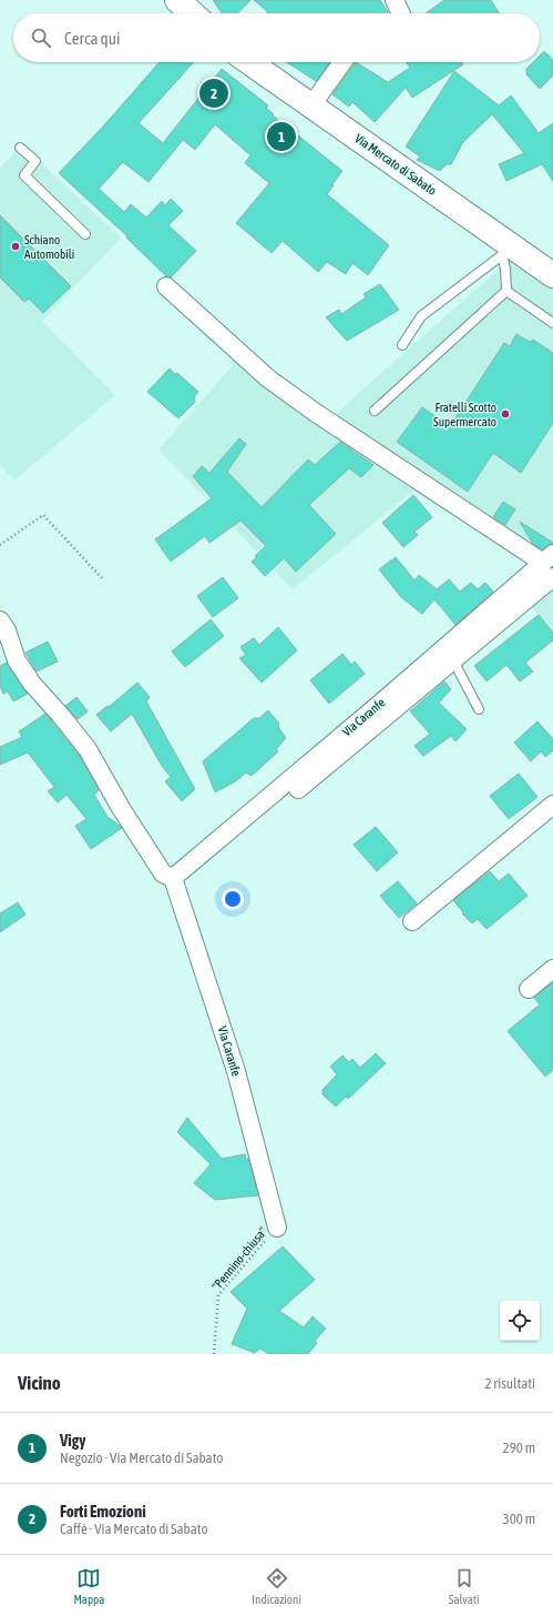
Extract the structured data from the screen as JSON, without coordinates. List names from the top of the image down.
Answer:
{
  "streets": {
    "street": ["Via Mercato di Sabato", "Via Caranfe"],
    "path": ["\"Pennino-chiusa\""]
  },
  "crossings": [
    ["Via Caranfe", "\"Pennino-chiusa\""]
  ],
  "places": ["Schiano Automobili", "Fratelli Scotto Supermercato"],
  "page": {
    "search": "Cerca qui",
    "pins": ["2", "1"],
    "heading": ["Vicino", "2 risultati"],
    "list": [
      {
        "mark": "1",
        "name": "Vigy",
        "note": "Negozio · Via Mercato di Sabato",
        "value": "290 m"
      },
      {
        "mark": "2",
        "name": "Forti Emozioni",
        "note": "Caffè · Via Mercato di Sabato",
        "value": "300 m"
      }
    ],
    "nav": ["Mappa", "Indicazioni", "Salvati"]
  }
}
